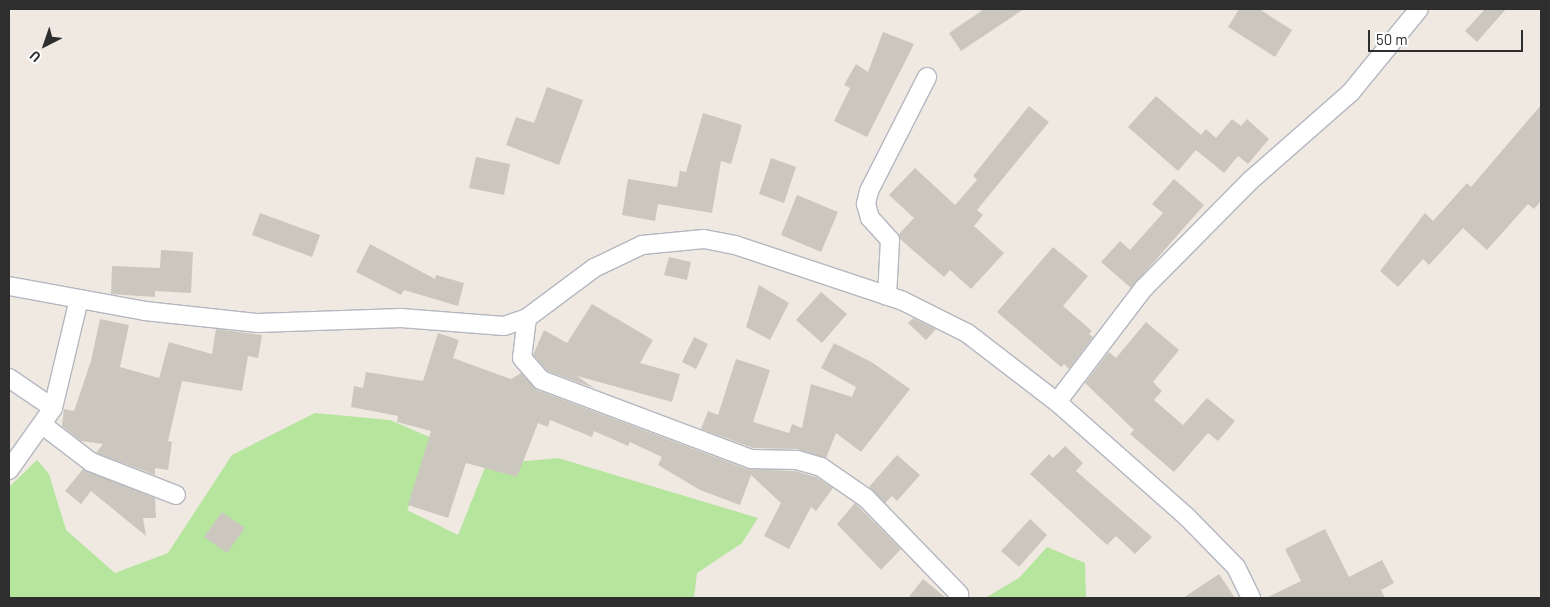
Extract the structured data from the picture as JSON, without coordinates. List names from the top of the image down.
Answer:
{
  "scale_bar": "50 m",
  "north": "bottom left"
}
